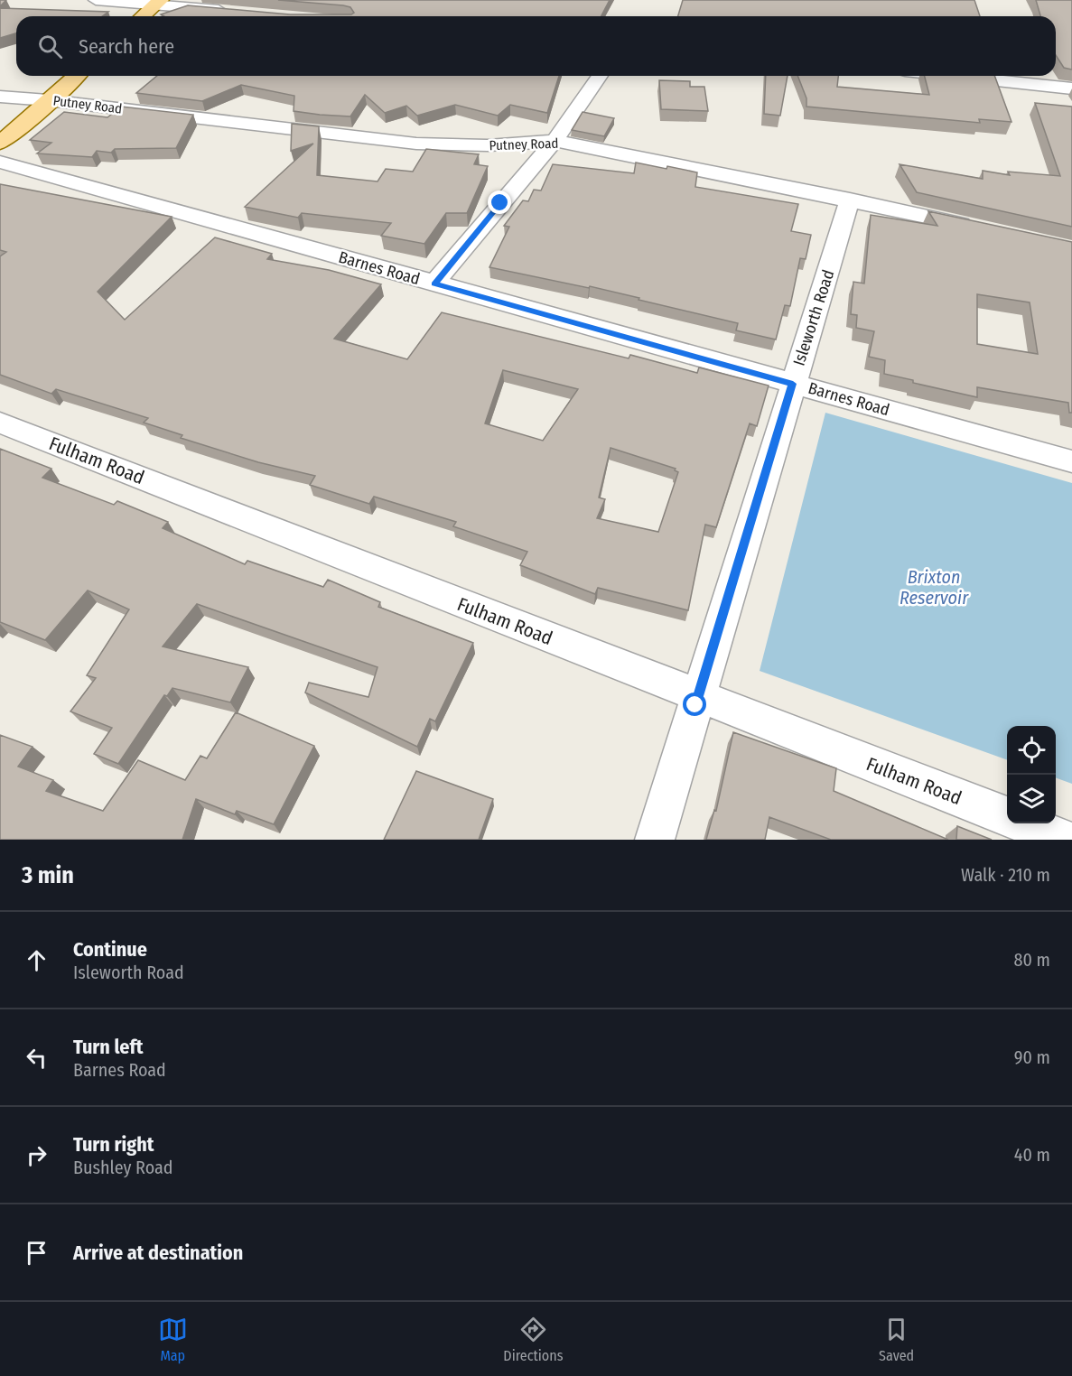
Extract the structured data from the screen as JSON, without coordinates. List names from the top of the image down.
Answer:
{
  "streets": {
    "street": [
      "Putney Road",
      "Barnes Road",
      "Isleworth Road",
      "Fulham Road"
    ]
  },
  "crossings": [
    ["Putney Road", "Isleworth Road"],
    ["Barnes Road", "Isleworth Road"],
    ["Isleworth Road", "Fulham Road"]
  ],
  "water": ["Brixton Reservoir"],
  "page": {
    "search": "Search here",
    "heading": ["3 min", "Walk · 210 m"],
    "list": [
      ["Continue", "Isleworth Road", "80 m"],
      ["Turn left", "Barnes Road", "90 m"],
      ["Turn right", "Bushley Road", "40 m"],
      "Arrive at destination"
    ],
    "nav": ["Map", "Directions", "Saved"]
  }
}
